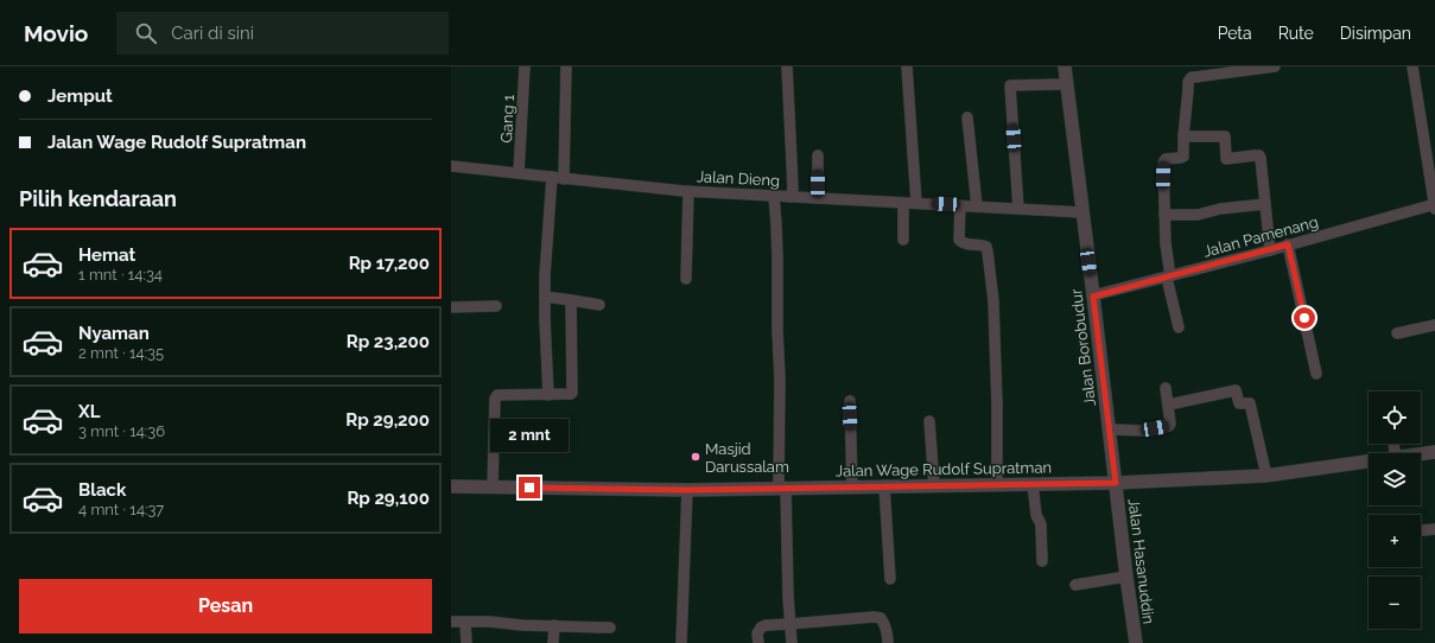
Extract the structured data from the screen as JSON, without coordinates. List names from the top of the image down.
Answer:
{
  "streets": {
    "street": [
      "Gang 1",
      "Jalan Dieng",
      "Jalan Pamenang",
      "Jalan Borobudur",
      "Jalan Wage Rudolf Supratman",
      "Jalan Hasanuddin"
    ]
  },
  "crossings": [
    ["Gang 1", "Jalan Dieng"],
    ["Jalan Dieng", "Jalan Borobudur"],
    ["Jalan Pamenang", "Jalan Borobudur"],
    ["Jalan Borobudur", "Jalan Wage Rudolf Supratman"],
    ["Jalan Borobudur", "Jalan Hasanuddin"],
    ["Jalan Wage Rudolf Supratman", "Jalan Hasanuddin"]
  ],
  "places": ["Masjid Darussalam"],
  "page": {
    "header": "Movio",
    "search": "Cari di sini",
    "nav": ["Peta", "Rute", "Disimpan"],
    "banner": ["Jemput", "Jalan Wage Rudolf Supratman"],
    "heading": "Pilih kendaraan",
    "list": [
      {
        "name": "Hemat",
        "note": "1 mnt · 14:34",
        "value": "Rp 17,200"
      },
      {
        "name": "Nyaman",
        "note": "2 mnt · 14:35",
        "value": "Rp 23,200"
      },
      {
        "name": "XL",
        "note": "3 mnt · 14:36",
        "value": "Rp 29,200"
      },
      {
        "name": "Black",
        "note": "4 mnt · 14:37",
        "value": "Rp 29,100"
      }
    ],
    "map_buttons": ["+", "−"],
    "bubble": "2 mnt",
    "buttons": "Pesan"
  }
}
